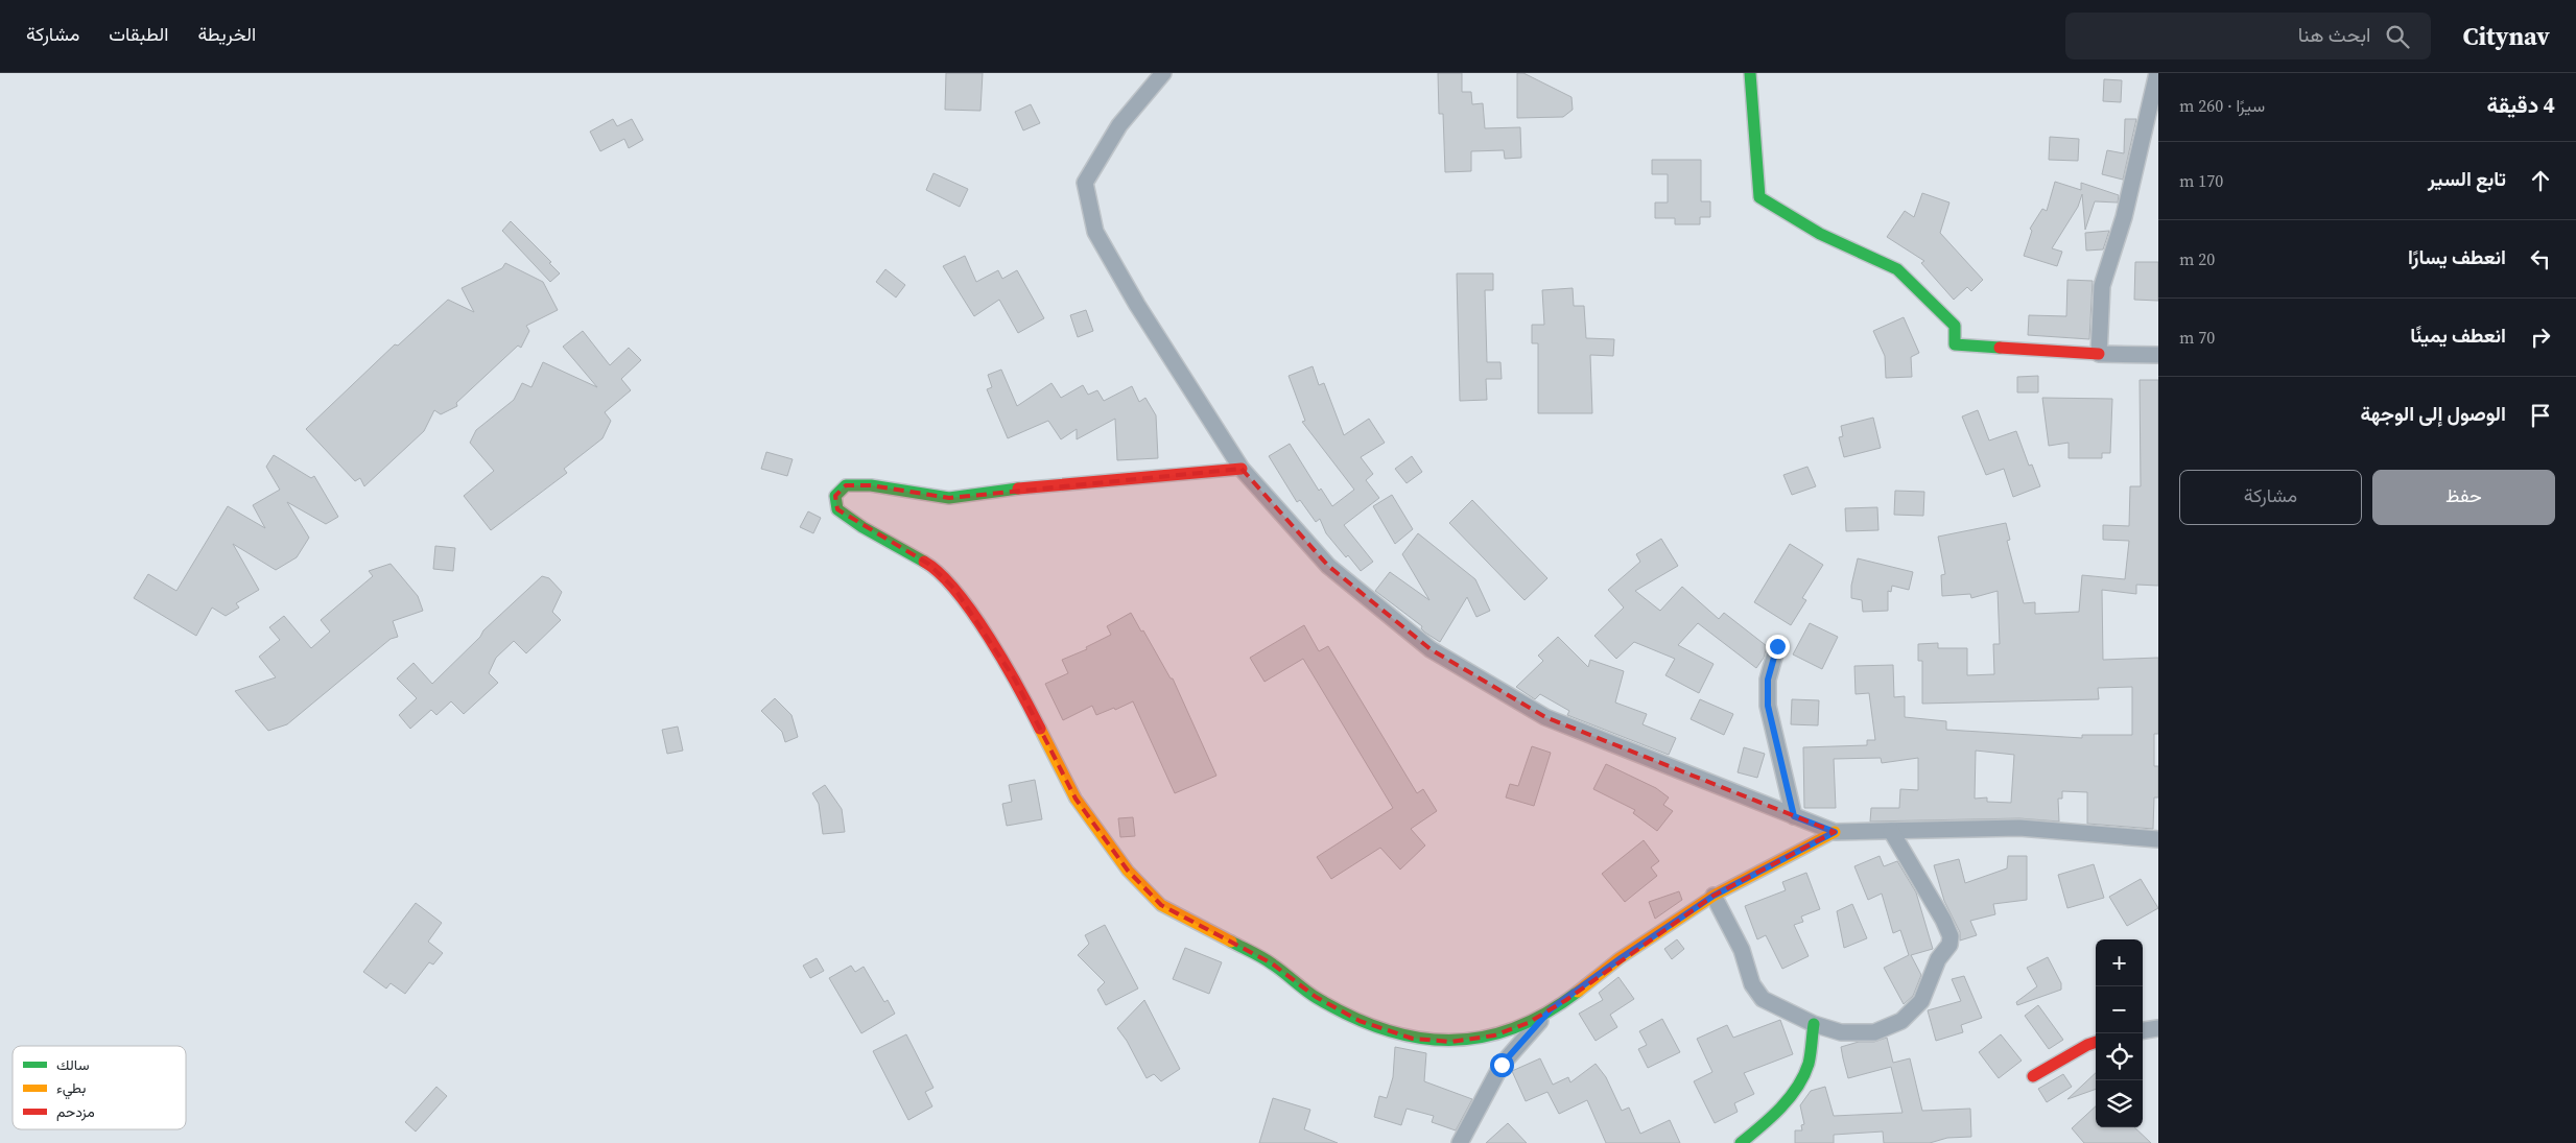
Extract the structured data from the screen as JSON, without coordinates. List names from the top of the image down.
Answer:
{
  "legend": ["سالك", "بطيء", "مزدحم"],
  "page": {
    "header": "Citynav",
    "search": "ابحث هنا",
    "nav": ["الخريطة", "الطبقات", "مشاركة"],
    "heading": ["4 دقيقة", "سيرًا · 260 m"],
    "list": [
      ["تابع السير", "170 m"],
      ["انعطف يسارًا", "20 m"],
      ["انعطف يمينًا", "70 m"],
      "الوصول إلى الوجهة"
    ],
    "buttons": ["حفظ", "مشاركة"],
    "map_buttons": ["+", "−"]
  }
}
